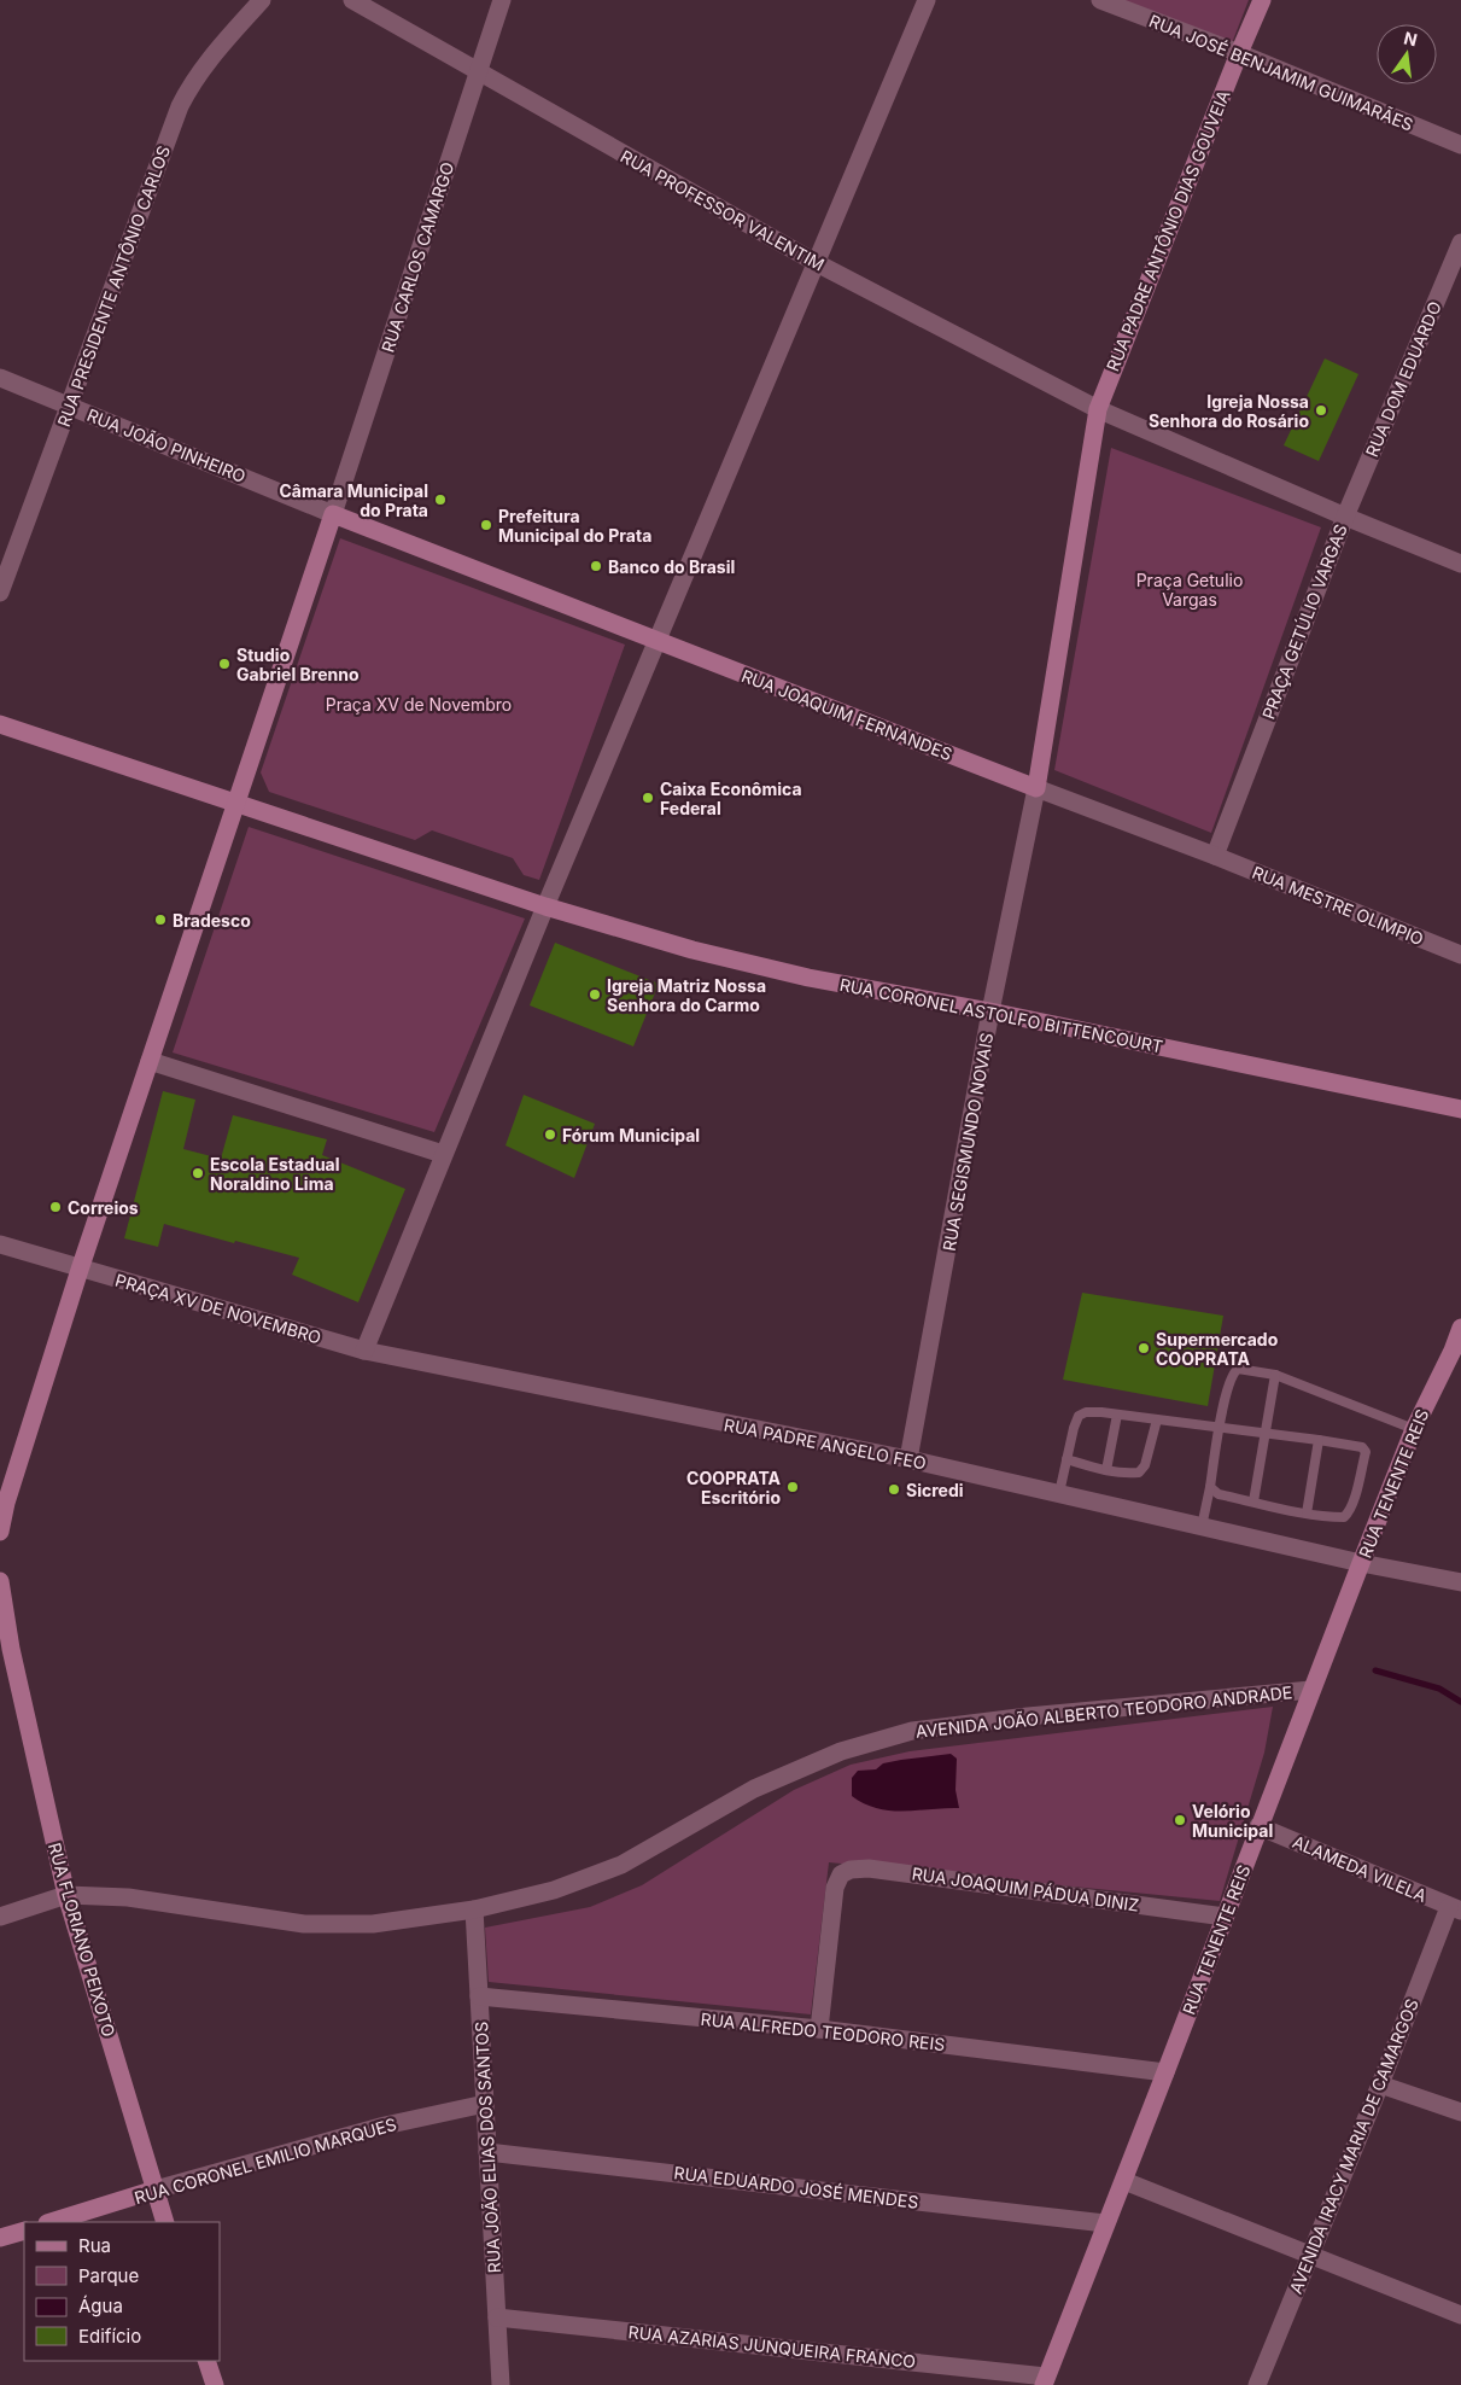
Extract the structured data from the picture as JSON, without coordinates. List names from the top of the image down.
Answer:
{
  "streets": {
    "street": [
      "RUA JOSÉ BENJAMIM GUIMARÃES",
      "RUA PROFESSOR VALENTIM",
      "RUA PADRE ANTÔNIO DIAS GOUVEIA",
      "RUA CARLOS CAMARGO",
      "RUA PRESIDENTE ANTÔNIO CARLOS",
      "RUA DOM EDUARDO",
      "RUA JOÃO PINHEIRO",
      "PRAÇA GETÚLIO VARGAS",
      "RUA JOAQUIM FERNANDES",
      "RUA MESTRE OLIMPIO",
      "RUA CORONEL ASTOLFO BITTENCOURT",
      "RUA SEGISMUNDO NOVAIS",
      "PRAÇA XV DE NOVEMBRO",
      "RUA PADRE ANGELO FEO",
      "RUA TENENTE REIS",
      "AVENIDA JOÃO ALBERTO TEODORO ANDRADE",
      "ALAMEDA VILELA",
      "RUA JOAQUIM PÁDUA DINIZ",
      "RUA FLORIANO PEIXOTO",
      "RUA ALFREDO TEODORO REIS",
      "AVENIDA IRACY MARIA DE CAMARGOS",
      "RUA JOÃO ELIAS DOS SANTOS",
      "RUA CORONEL EMILIO MARQUES",
      "RUA EDUARDO JOSÉ MENDES",
      "RUA AZARIAS JUNQUEIRA FRANCO"
    ]
  },
  "crossings": [
    ["RUA JOSÉ BENJAMIM GUIMARÃES", "RUA PADRE ANTÔNIO DIAS GOUVEIA"],
    ["RUA PROFESSOR VALENTIM", "RUA PADRE ANTÔNIO DIAS GOUVEIA"],
    ["RUA PROFESSOR VALENTIM", "RUA CARLOS CAMARGO"],
    ["RUA PROFESSOR VALENTIM", "PRAÇA GETÚLIO VARGAS"],
    ["RUA PADRE ANTÔNIO DIAS GOUVEIA", "PRAÇA GETÚLIO VARGAS"],
    ["RUA CARLOS CAMARGO", "RUA JOÃO PINHEIRO"],
    ["RUA PRESIDENTE ANTÔNIO CARLOS", "RUA JOÃO PINHEIRO"],
    ["RUA DOM EDUARDO", "PRAÇA GETÚLIO VARGAS"],
    ["PRAÇA GETÚLIO VARGAS", "RUA MESTRE OLIMPIO"],
    ["RUA JOAQUIM FERNANDES", "RUA SEGISMUNDO NOVAIS"],
    ["RUA CORONEL ASTOLFO BITTENCOURT", "RUA SEGISMUNDO NOVAIS"],
    ["RUA SEGISMUNDO NOVAIS", "RUA PADRE ANGELO FEO"],
    ["PRAÇA XV DE NOVEMBRO", "RUA PADRE ANGELO FEO"],
    ["RUA PADRE ANGELO FEO", "RUA TENENTE REIS"],
    ["RUA TENENTE REIS", "AVENIDA JOÃO ALBERTO TEODORO ANDRADE"],
    ["RUA TENENTE REIS", "ALAMEDA VILELA"],
    ["RUA TENENTE REIS", "RUA JOAQUIM PÁDUA DINIZ"],
    ["RUA TENENTE REIS", "RUA ALFREDO TEODORO REIS"],
    ["RUA TENENTE REIS", "RUA EDUARDO JOSÉ MENDES"],
    ["RUA TENENTE REIS", "RUA AZARIAS JUNQUEIRA FRANCO"],
    ["AVENIDA JOÃO ALBERTO TEODORO ANDRADE", "RUA FLORIANO PEIXOTO"],
    ["AVENIDA JOÃO ALBERTO TEODORO ANDRADE", "RUA JOÃO ELIAS DOS SANTOS"],
    ["ALAMEDA VILELA", "AVENIDA IRACY MARIA DE CAMARGOS"],
    ["RUA JOAQUIM PÁDUA DINIZ", "RUA ALFREDO TEODORO REIS"],
    ["RUA FLORIANO PEIXOTO", "RUA CORONEL EMILIO MARQUES"],
    ["RUA ALFREDO TEODORO REIS", "RUA JOÃO ELIAS DOS SANTOS"],
    ["RUA JOÃO ELIAS DOS SANTOS", "RUA CORONEL EMILIO MARQUES"],
    ["RUA JOÃO ELIAS DOS SANTOS", "RUA EDUARDO JOSÉ MENDES"],
    ["RUA JOÃO ELIAS DOS SANTOS", "RUA AZARIAS JUNQUEIRA FRANCO"]
  ],
  "parks": ["Praça Getulio Vargas", "Praça XV de Novembro"],
  "places": [
    "Igreja Nossa Senhora do Rosário",
    "Câmara Municipal do Prata",
    "Prefeitura Municipal do Prata",
    "Banco do Brasil",
    "Studio Gabriel Brenno",
    "Caixa Econômica Federal",
    "Bradesco",
    "Igreja Matriz Nossa Senhora do Carmo",
    "Fórum Municipal",
    "Escola Estadual Noraldino Lima",
    "Correios",
    "Supermercado COOPRATA",
    "COOPRATA Escritório",
    "Sicredi",
    "Velório Municipal"
  ],
  "legend": [
    "Rua",
    "Parque",
    "Água",
    "Edifício"
  ],
  "north": "top"
}
